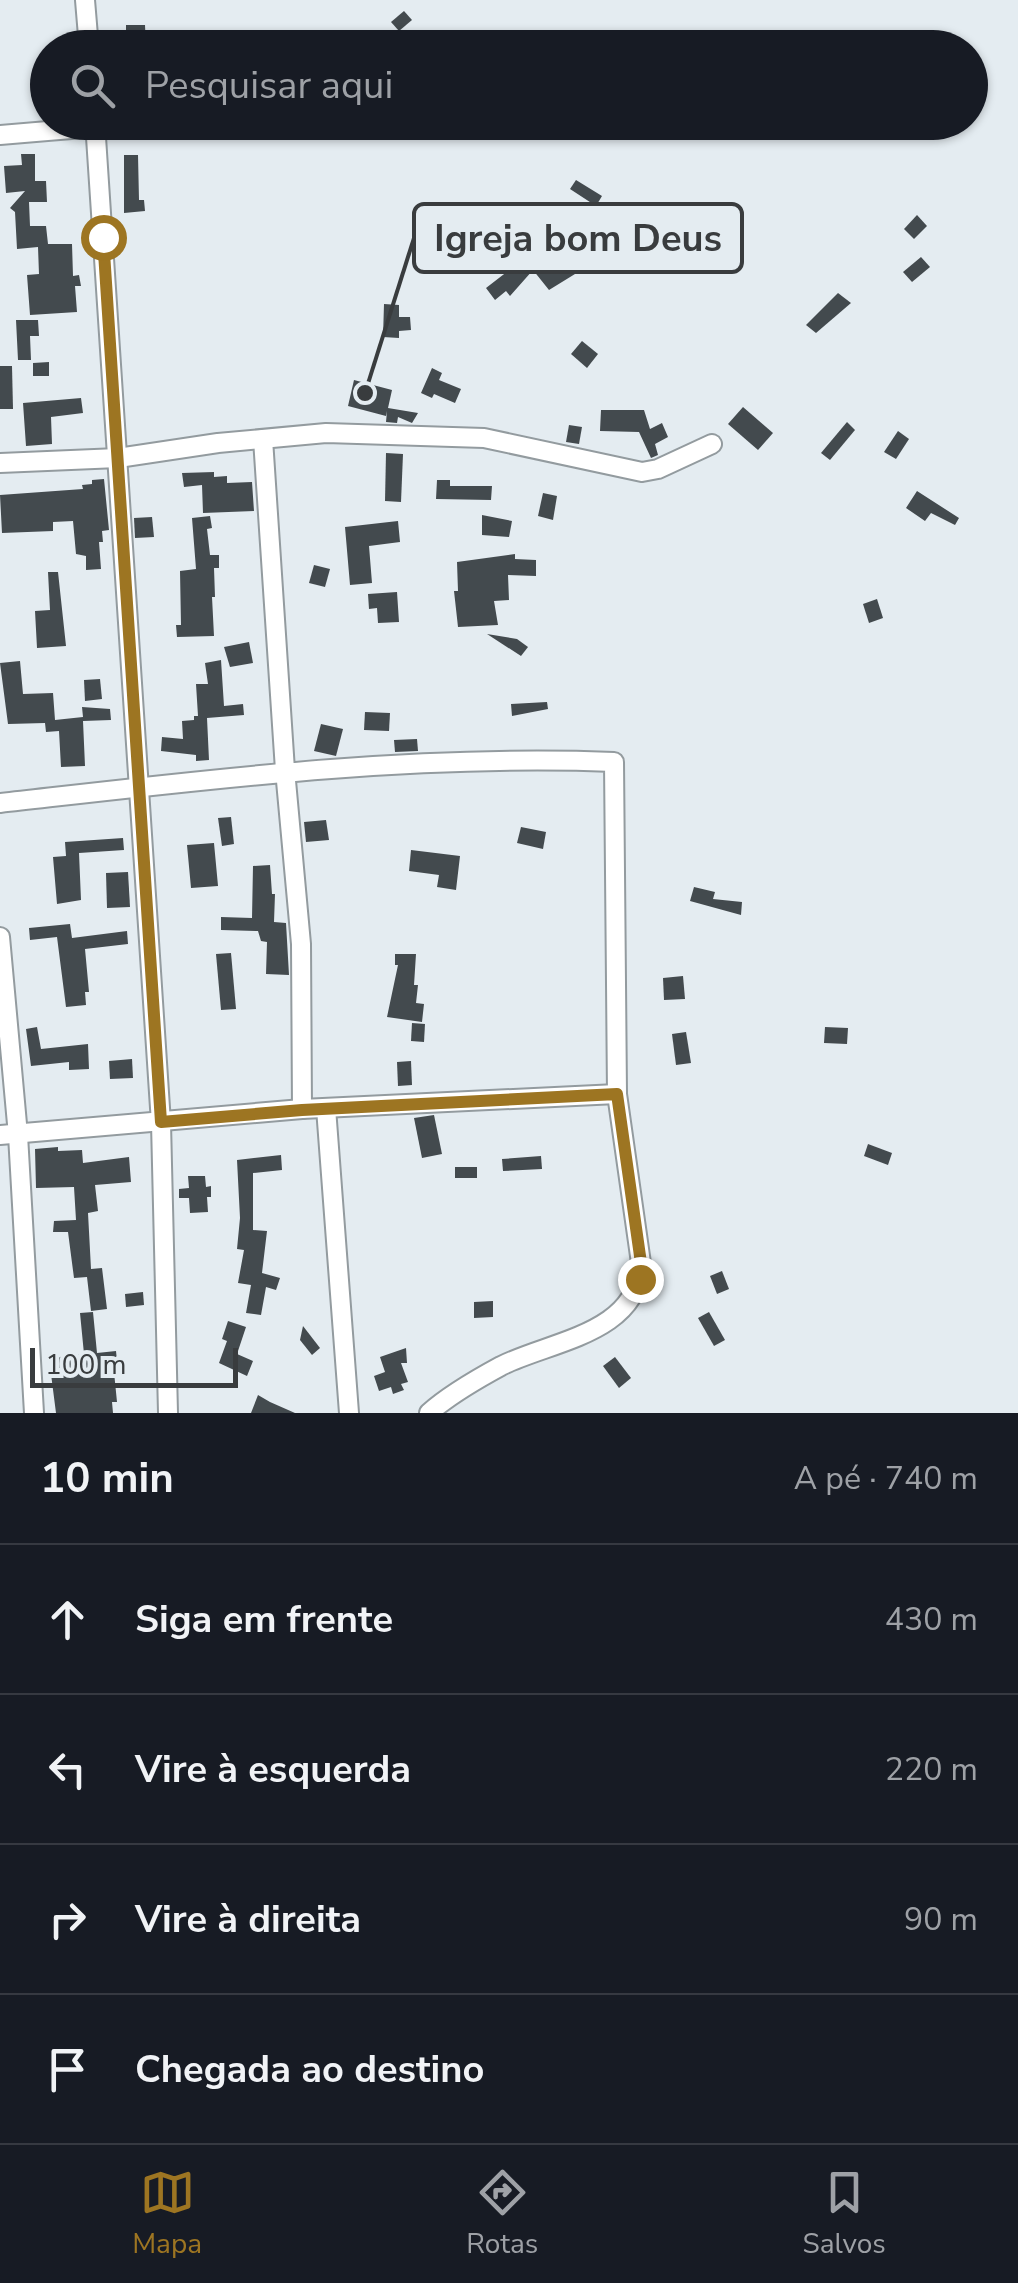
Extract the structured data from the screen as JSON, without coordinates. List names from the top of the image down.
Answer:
{
  "places": ["Igreja bom Deus"],
  "scale_bar": "100 m",
  "page": {
    "search": "Pesquisar aqui",
    "scale": "100 m",
    "heading": ["10 min", "A pé · 740 m"],
    "list": [
      ["Siga em frente", "430 m"],
      ["Vire à esquerda", "220 m"],
      ["Vire à direita", "90 m"],
      "Chegada ao destino"
    ],
    "nav": ["Mapa", "Rotas", "Salvos"]
  }
}
